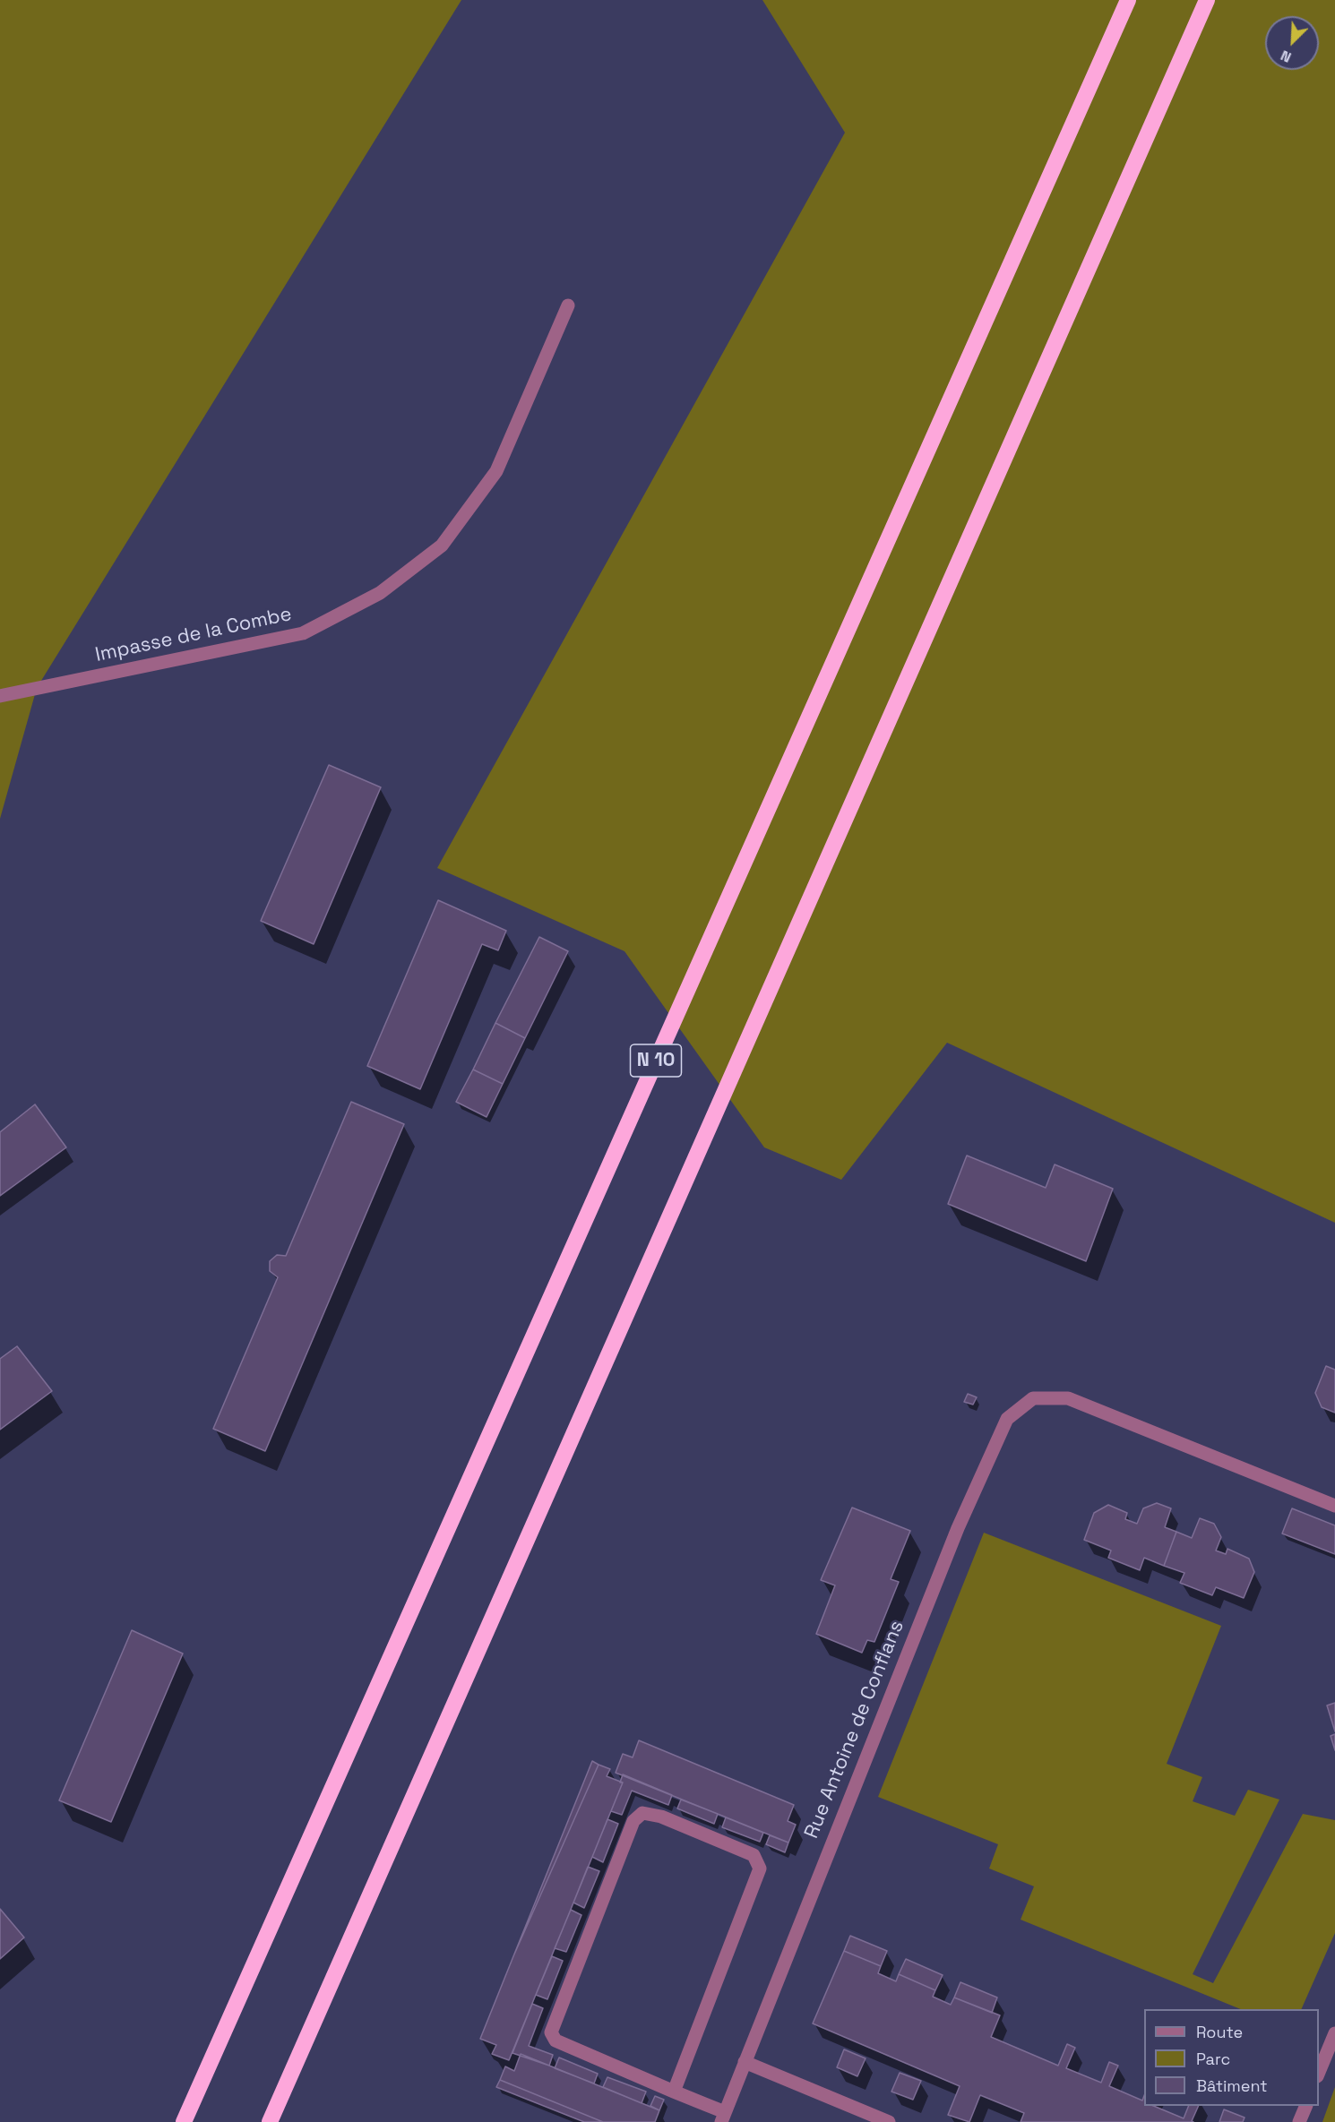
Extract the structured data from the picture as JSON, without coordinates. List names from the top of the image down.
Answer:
{
  "streets": {
    "highway": ["N 10"],
    "street": ["Impasse de la Combe", "Rue Antoine de Conflans"]
  },
  "legend": ["Route", "Parc", "Bâtiment"],
  "north": "bottom left"
}
